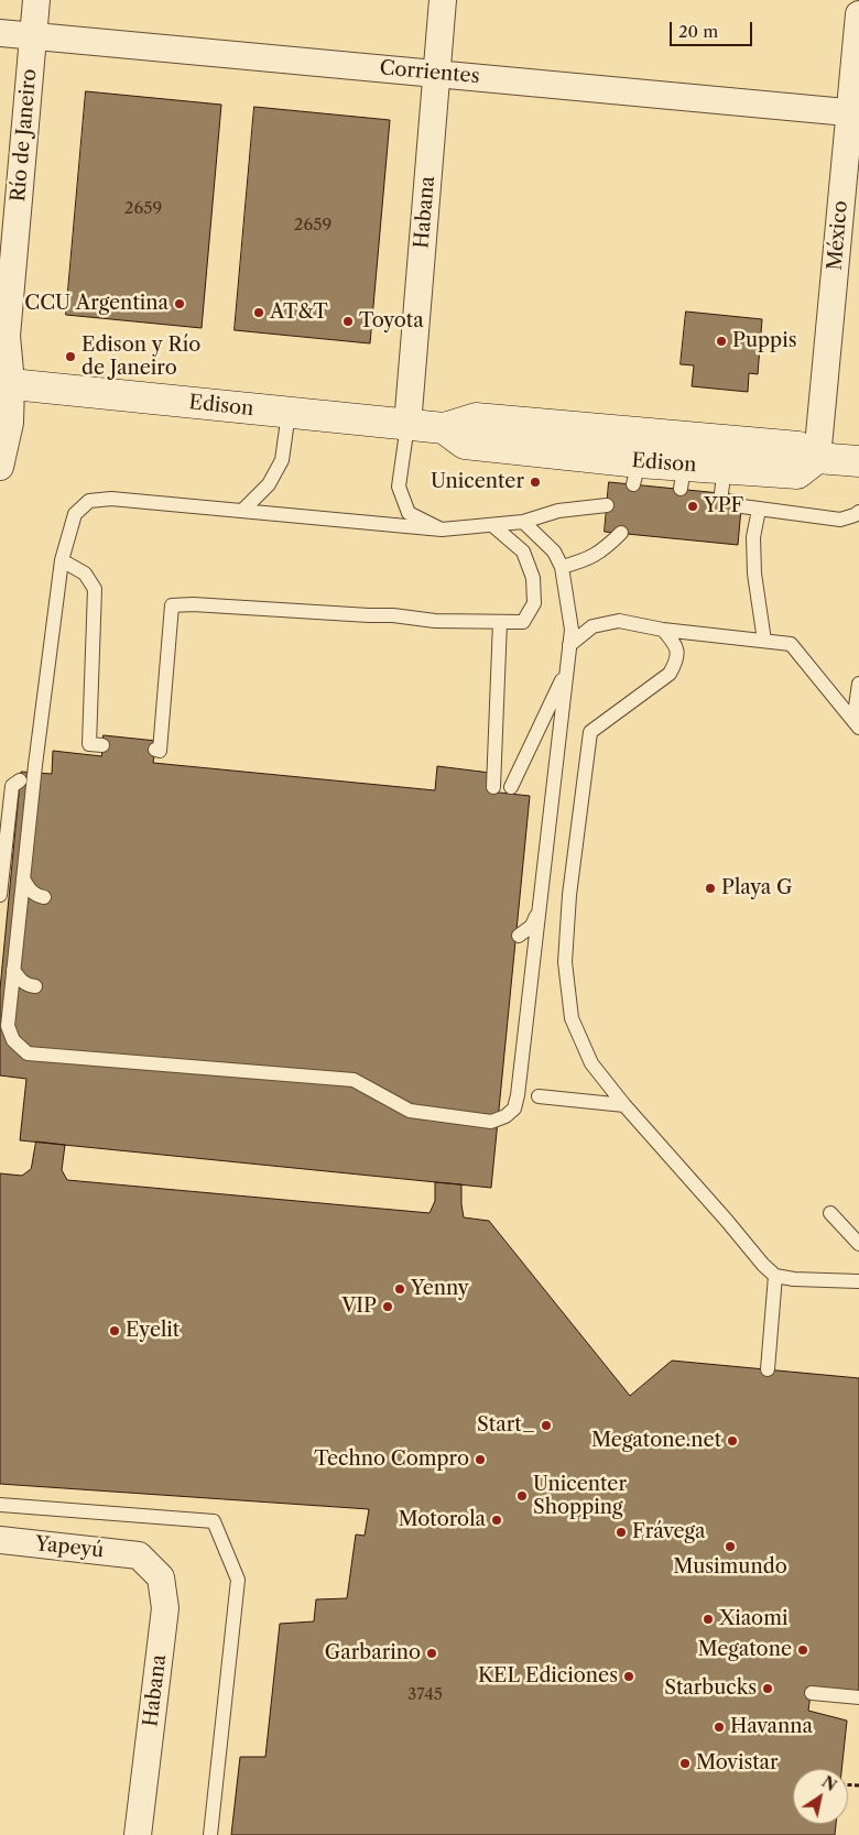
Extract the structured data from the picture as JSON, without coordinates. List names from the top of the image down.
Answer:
{
  "streets": {
    "street": [
      "Corrientes",
      "Río de Janeiro",
      "Habana",
      "México",
      "Edison",
      "Yapeyú"
    ]
  },
  "crossings": [
    ["Corrientes", "Río de Janeiro"],
    ["Corrientes", "Habana"],
    ["Corrientes", "México"],
    ["Río de Janeiro", "Edison"],
    ["Habana", "Edison"],
    ["Habana", "Yapeyú"],
    ["México", "Edison"]
  ],
  "places": [
    "CCU Argentina",
    "AT&T",
    "Toyota",
    "Puppis",
    "Edison y Río de Janeiro",
    "Unicenter",
    "YPF",
    "Playa G",
    "Yenny",
    "VIP",
    "Eyelit",
    "Start_",
    "Megatone.net",
    "Techno Compro",
    "Unicenter Shopping",
    "Motorola",
    "Frávega",
    "Musimundo",
    "Xiaomi",
    "Megatone",
    "Garbarino",
    "KEL Ediciones",
    "Starbucks",
    "Havanna",
    "Movistar"
  ],
  "house_numbers": ["2659", "2659", "3745"],
  "scale_bar": "20 m",
  "north": "top right"
}
